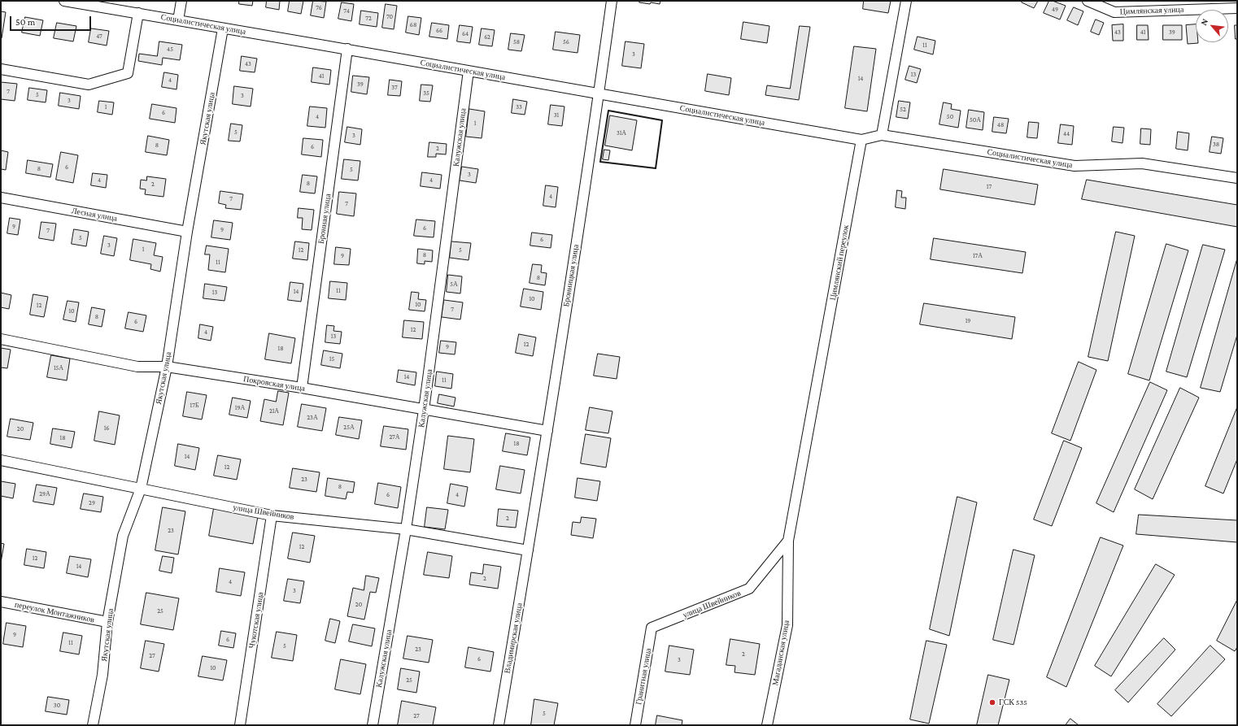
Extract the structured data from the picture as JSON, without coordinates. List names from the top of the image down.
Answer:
{
  "streets": {
    "street": [
      "Цимлянская улица",
      "Социалистическая улица",
      "Якутская улица",
      "Калужская улица",
      "Лесная улица",
      "Бронная улица",
      "Цимлянский переулок",
      "Бронницкая улица",
      "Покровская улица",
      "улица Швейников",
      "переулок Монтажников",
      "Чукотская улица",
      "Владимирская улица",
      "Магаданская улица",
      "Гранитная улица"
    ]
  },
  "crossings": [
    ["Социалистическая улица", "Якутская улица"],
    ["Социалистическая улица", "Калужская улица"],
    ["Социалистическая улица", "Бронная улица"],
    ["Социалистическая улица", "Цимлянский переулок"],
    ["Социалистическая улица", "Бронницкая улица"],
    ["Якутская улица", "Лесная улица"],
    ["Якутская улица", "Покровская улица"],
    ["Якутская улица", "улица Швейников"],
    ["Якутская улица", "переулок Монтажников"],
    ["Калужская улица", "Покровская улица"],
    ["Калужская улица", "улица Швейников"],
    ["Бронная улица", "Покровская улица"],
    ["Цимлянский переулок", "улица Швейников"],
    ["Цимлянский переулок", "Магаданская улица"],
    ["Бронницкая улица", "Покровская улица"],
    ["Бронницкая улица", "улица Швейников"],
    ["Бронницкая улица", "Владимирская улица"],
    ["улица Швейников", "Чукотская улица"],
    ["улица Швейников", "Владимирская улица"],
    ["улица Швейников", "Магаданская улица"],
    ["улица Швейников", "Гранитная улица"]
  ],
  "places": ["ГСК 535"],
  "house_numbers": [
    "76",
    "49",
    "74",
    "70",
    "72",
    "68",
    "66",
    "43",
    "41",
    "39",
    "64",
    "47",
    "62",
    "58",
    "56",
    "11",
    "45",
    "3",
    "43",
    "13",
    "41",
    "14",
    "4",
    "39",
    "37",
    "7",
    "35",
    "5",
    "3",
    "3",
    "1",
    "33",
    "52",
    "6",
    "31",
    "4",
    "50",
    "50А",
    "1",
    "48",
    "5",
    "31А",
    "44",
    "3",
    "38",
    "8",
    "6",
    "2",
    "6",
    "8",
    "5",
    "3",
    "4",
    "4",
    "8",
    "2",
    "17",
    "4",
    "7",
    "7",
    "9",
    "6",
    "9",
    "7",
    "5",
    "6",
    "3",
    "1",
    "12",
    "5",
    "8",
    "9",
    "17А",
    "11",
    "8",
    "5А",
    "11",
    "14",
    "13",
    "10",
    "10",
    "12",
    "7",
    "10",
    "8",
    "19",
    "6",
    "12",
    "4",
    "13",
    "12",
    "9",
    "18",
    "15",
    "15А",
    "14",
    "11",
    "17Б",
    "19А",
    "21А",
    "23А",
    "25А",
    "16",
    "20",
    "27А",
    "18",
    "18",
    "14",
    "12",
    "23",
    "8",
    "29А",
    "6",
    "4",
    "29",
    "2",
    "23",
    "12",
    "12",
    "14",
    "2",
    "4",
    "3",
    "20",
    "25",
    "9",
    "6",
    "11",
    "5",
    "23",
    "2",
    "27",
    "6",
    "3",
    "10",
    "25",
    "30",
    "5",
    "27"
  ],
  "scale_bar": "50 m",
  "north": "top left"
}
